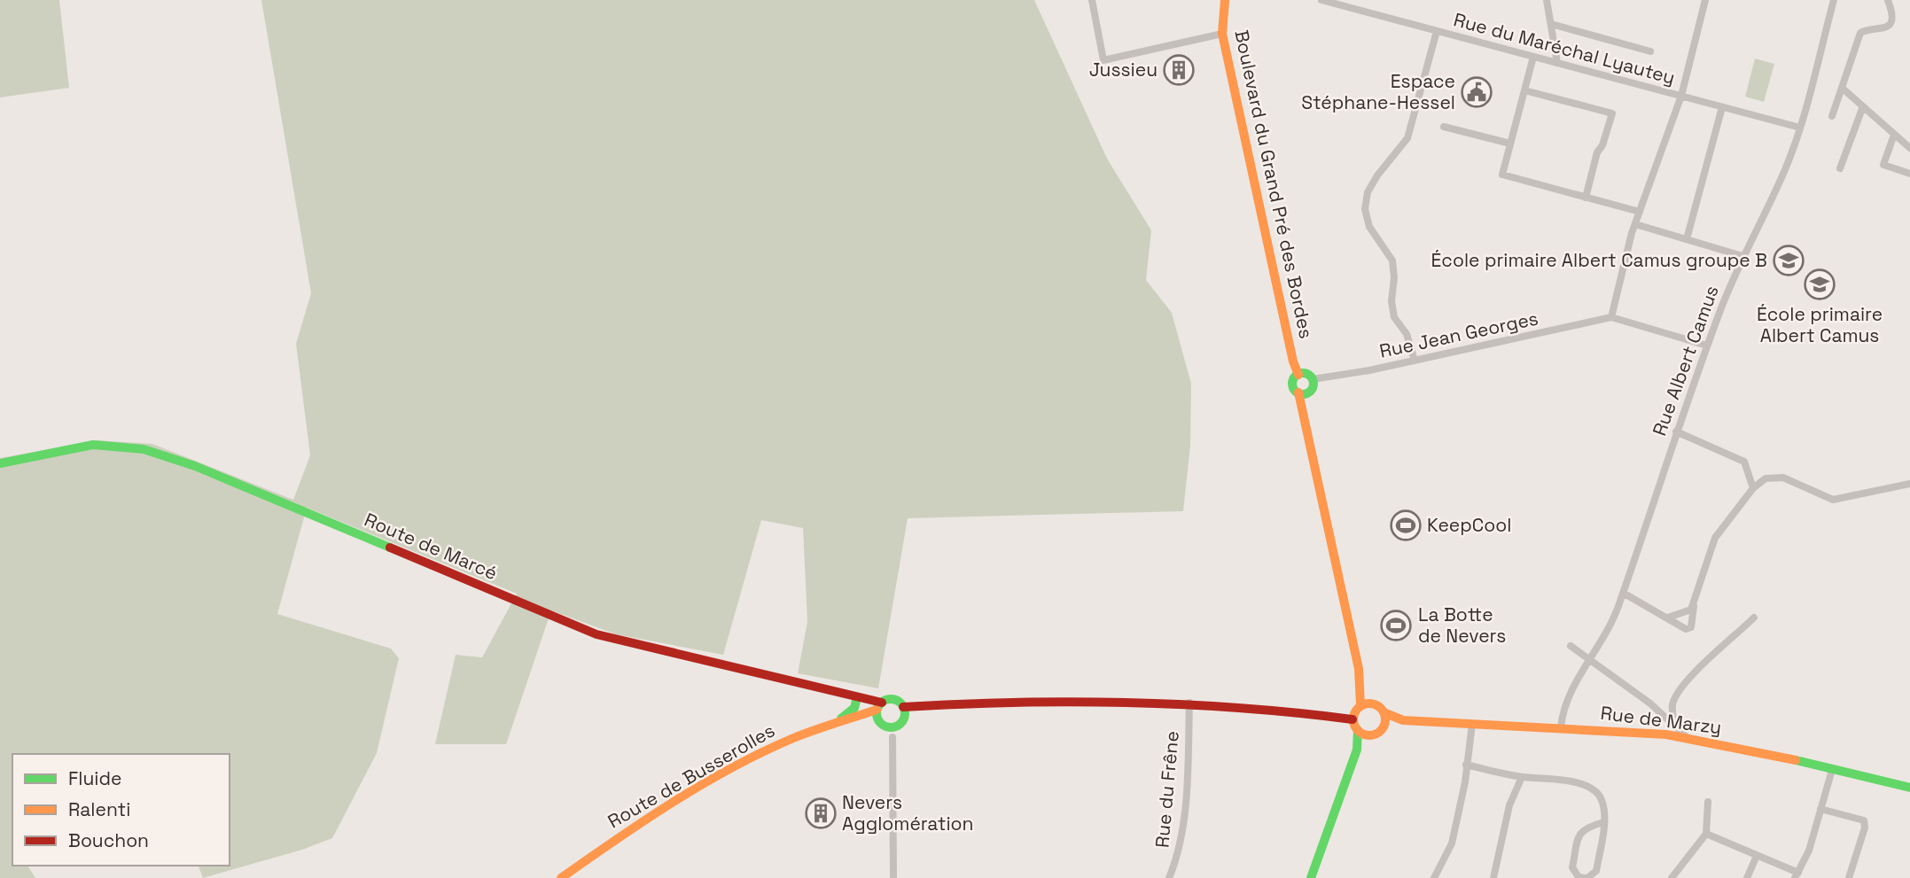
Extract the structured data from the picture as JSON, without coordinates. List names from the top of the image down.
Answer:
{
  "streets": {
    "main road": [
      "Boulevard du Grand Pré des Bordes",
      "Route de Marcé",
      "Rue de Marzy",
      "Route de Busserolles"
    ],
    "street": [
      "Rue du Maréchal Lyautey",
      "Rue Jean Georges",
      "Rue Albert Camus",
      "Rue du Frêne"
    ]
  },
  "crossings": [
    ["Rue du Maréchal Lyautey", "Rue Albert Camus"],
    ["Boulevard du Grand Pré des Bordes", "Rue Jean Georges"],
    ["Rue Albert Camus", "Rue de Marzy"],
    ["Route de Marcé", "Rue de Marzy"],
    ["Route de Marcé", "Route de Busserolles"],
    ["Route de Marcé", "Rue du Frêne"]
  ],
  "places": {
    "building": ["Jussieu", "Nevers Agglomération"],
    "public building": ["Espace Stéphane-Hessel"],
    "school or university": ["École primaire Albert Camus groupe B", "École primaire Albert Camus"],
    "sports": ["KeepCool", "La Botte de Nevers"]
  },
  "legend": ["Fluide", "Ralenti", "Bouchon"]
}
